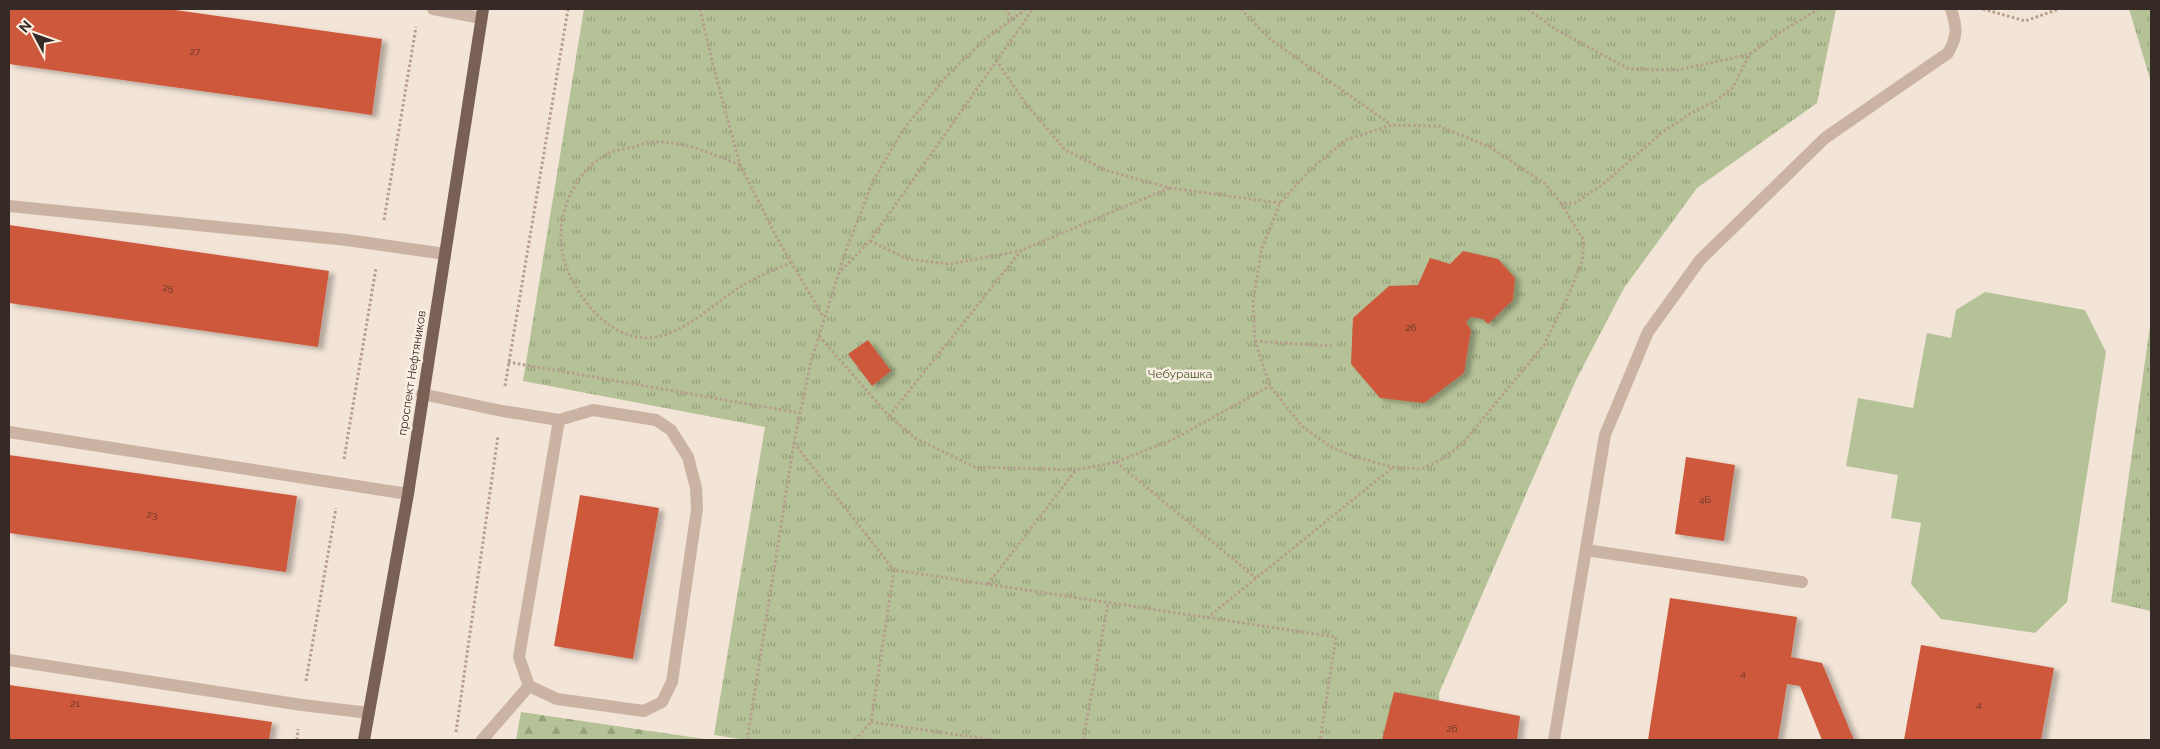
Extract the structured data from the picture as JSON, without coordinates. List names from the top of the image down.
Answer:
{
  "streets": {
    "main road": ["проспект Нефтяников"]
  },
  "parks": ["Чебурашка"],
  "house_numbers": [
    "27",
    "25",
    "26",
    "4Б",
    "23",
    "4",
    "21",
    "4",
    "26"
  ],
  "north": "top left"
}
